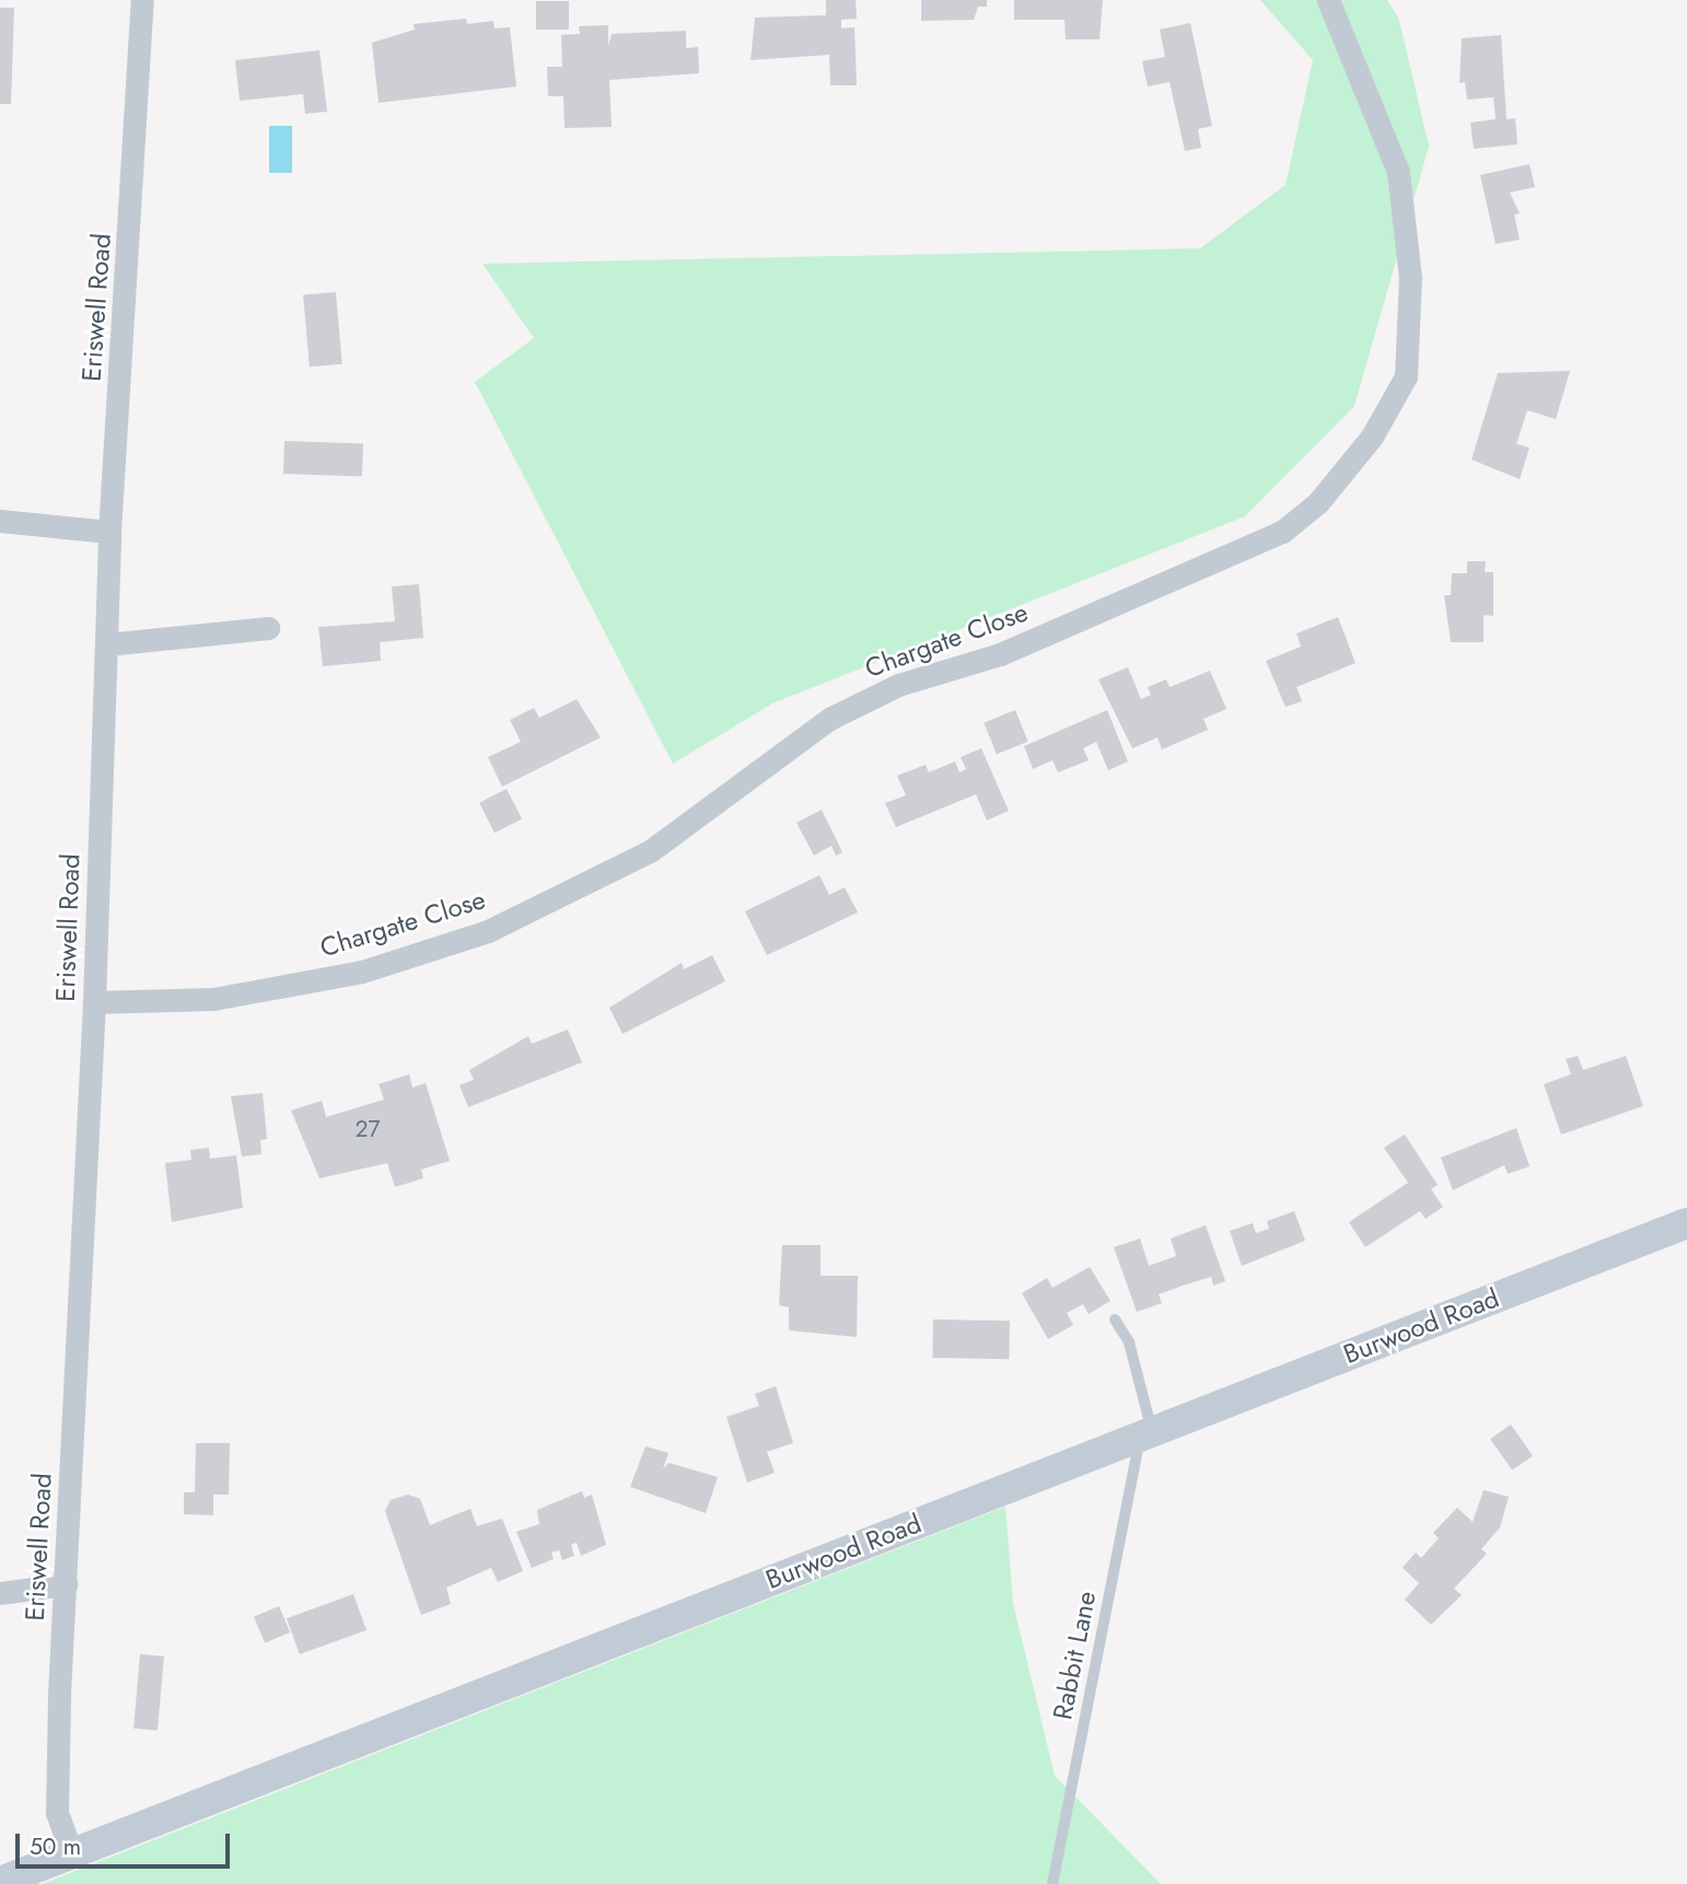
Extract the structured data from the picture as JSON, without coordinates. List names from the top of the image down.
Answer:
{
  "streets": {
    "street": ["Eriswell Road", "Chargate Close", "Burwood Road"],
    "lane": ["Rabbit Lane"]
  },
  "crossings": [
    ["Eriswell Road", "Chargate Close"],
    ["Eriswell Road", "Burwood Road"],
    ["Burwood Road", "Rabbit Lane"]
  ],
  "house_numbers": ["27"],
  "scale_bar": "50 m"
}
